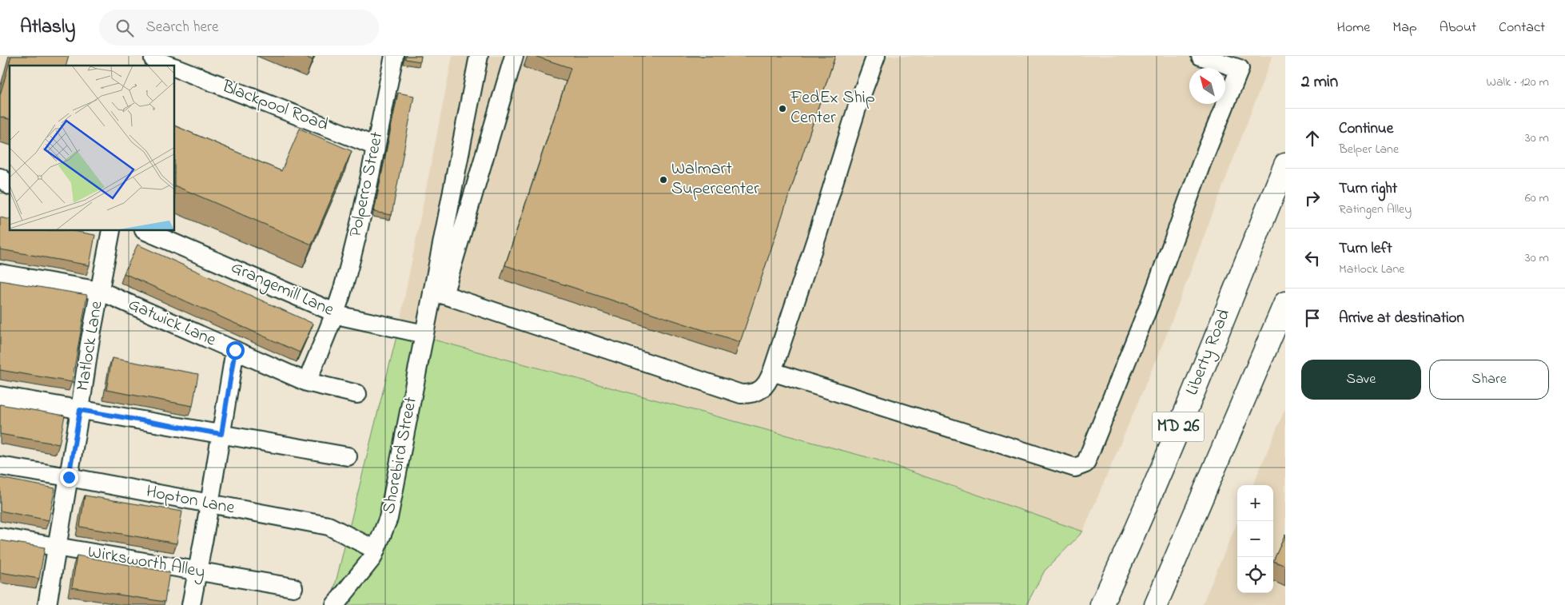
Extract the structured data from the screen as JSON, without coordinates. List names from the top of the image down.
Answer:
{
  "streets": {
    "main road": ["Liberty Road", "MD 26"],
    "street": [
      "Blackpool Road",
      "Polperro Street",
      "Grangemill Lane",
      "Gatwick Lane",
      "Matlock Lane",
      "Shorebird Street",
      "Hopton Lane",
      "Wirksworth Alley"
    ]
  },
  "crossings": [
    ["Blackpool Road", "Polperro Street"],
    ["Polperro Street", "Grangemill Lane"],
    ["Polperro Street", "Gatwick Lane"],
    ["Grangemill Lane", "Shorebird Street"],
    ["Gatwick Lane", "Matlock Lane"],
    ["Matlock Lane", "Hopton Lane"],
    ["Matlock Lane", "Wirksworth Alley"],
    ["Shorebird Street", "Hopton Lane"]
  ],
  "places": ["FedEx Ship Center", "Walmart Supercenter"],
  "north": "top left",
  "page": {
    "header": "Atlasly",
    "search": "Search here",
    "nav": [
      "Home",
      "Map",
      "About",
      "Contact"
    ],
    "heading": ["2 min", "Walk · 120 m"],
    "list": [
      ["Continue", "Belper Lane", "30 m"],
      ["Turn right", "Ratingen Alley", "60 m"],
      ["Turn left", "Matlock Lane", "30 m"],
      "Arrive at destination"
    ],
    "buttons": ["Save", "Share"],
    "map_buttons": ["+", "−"]
  }
}
